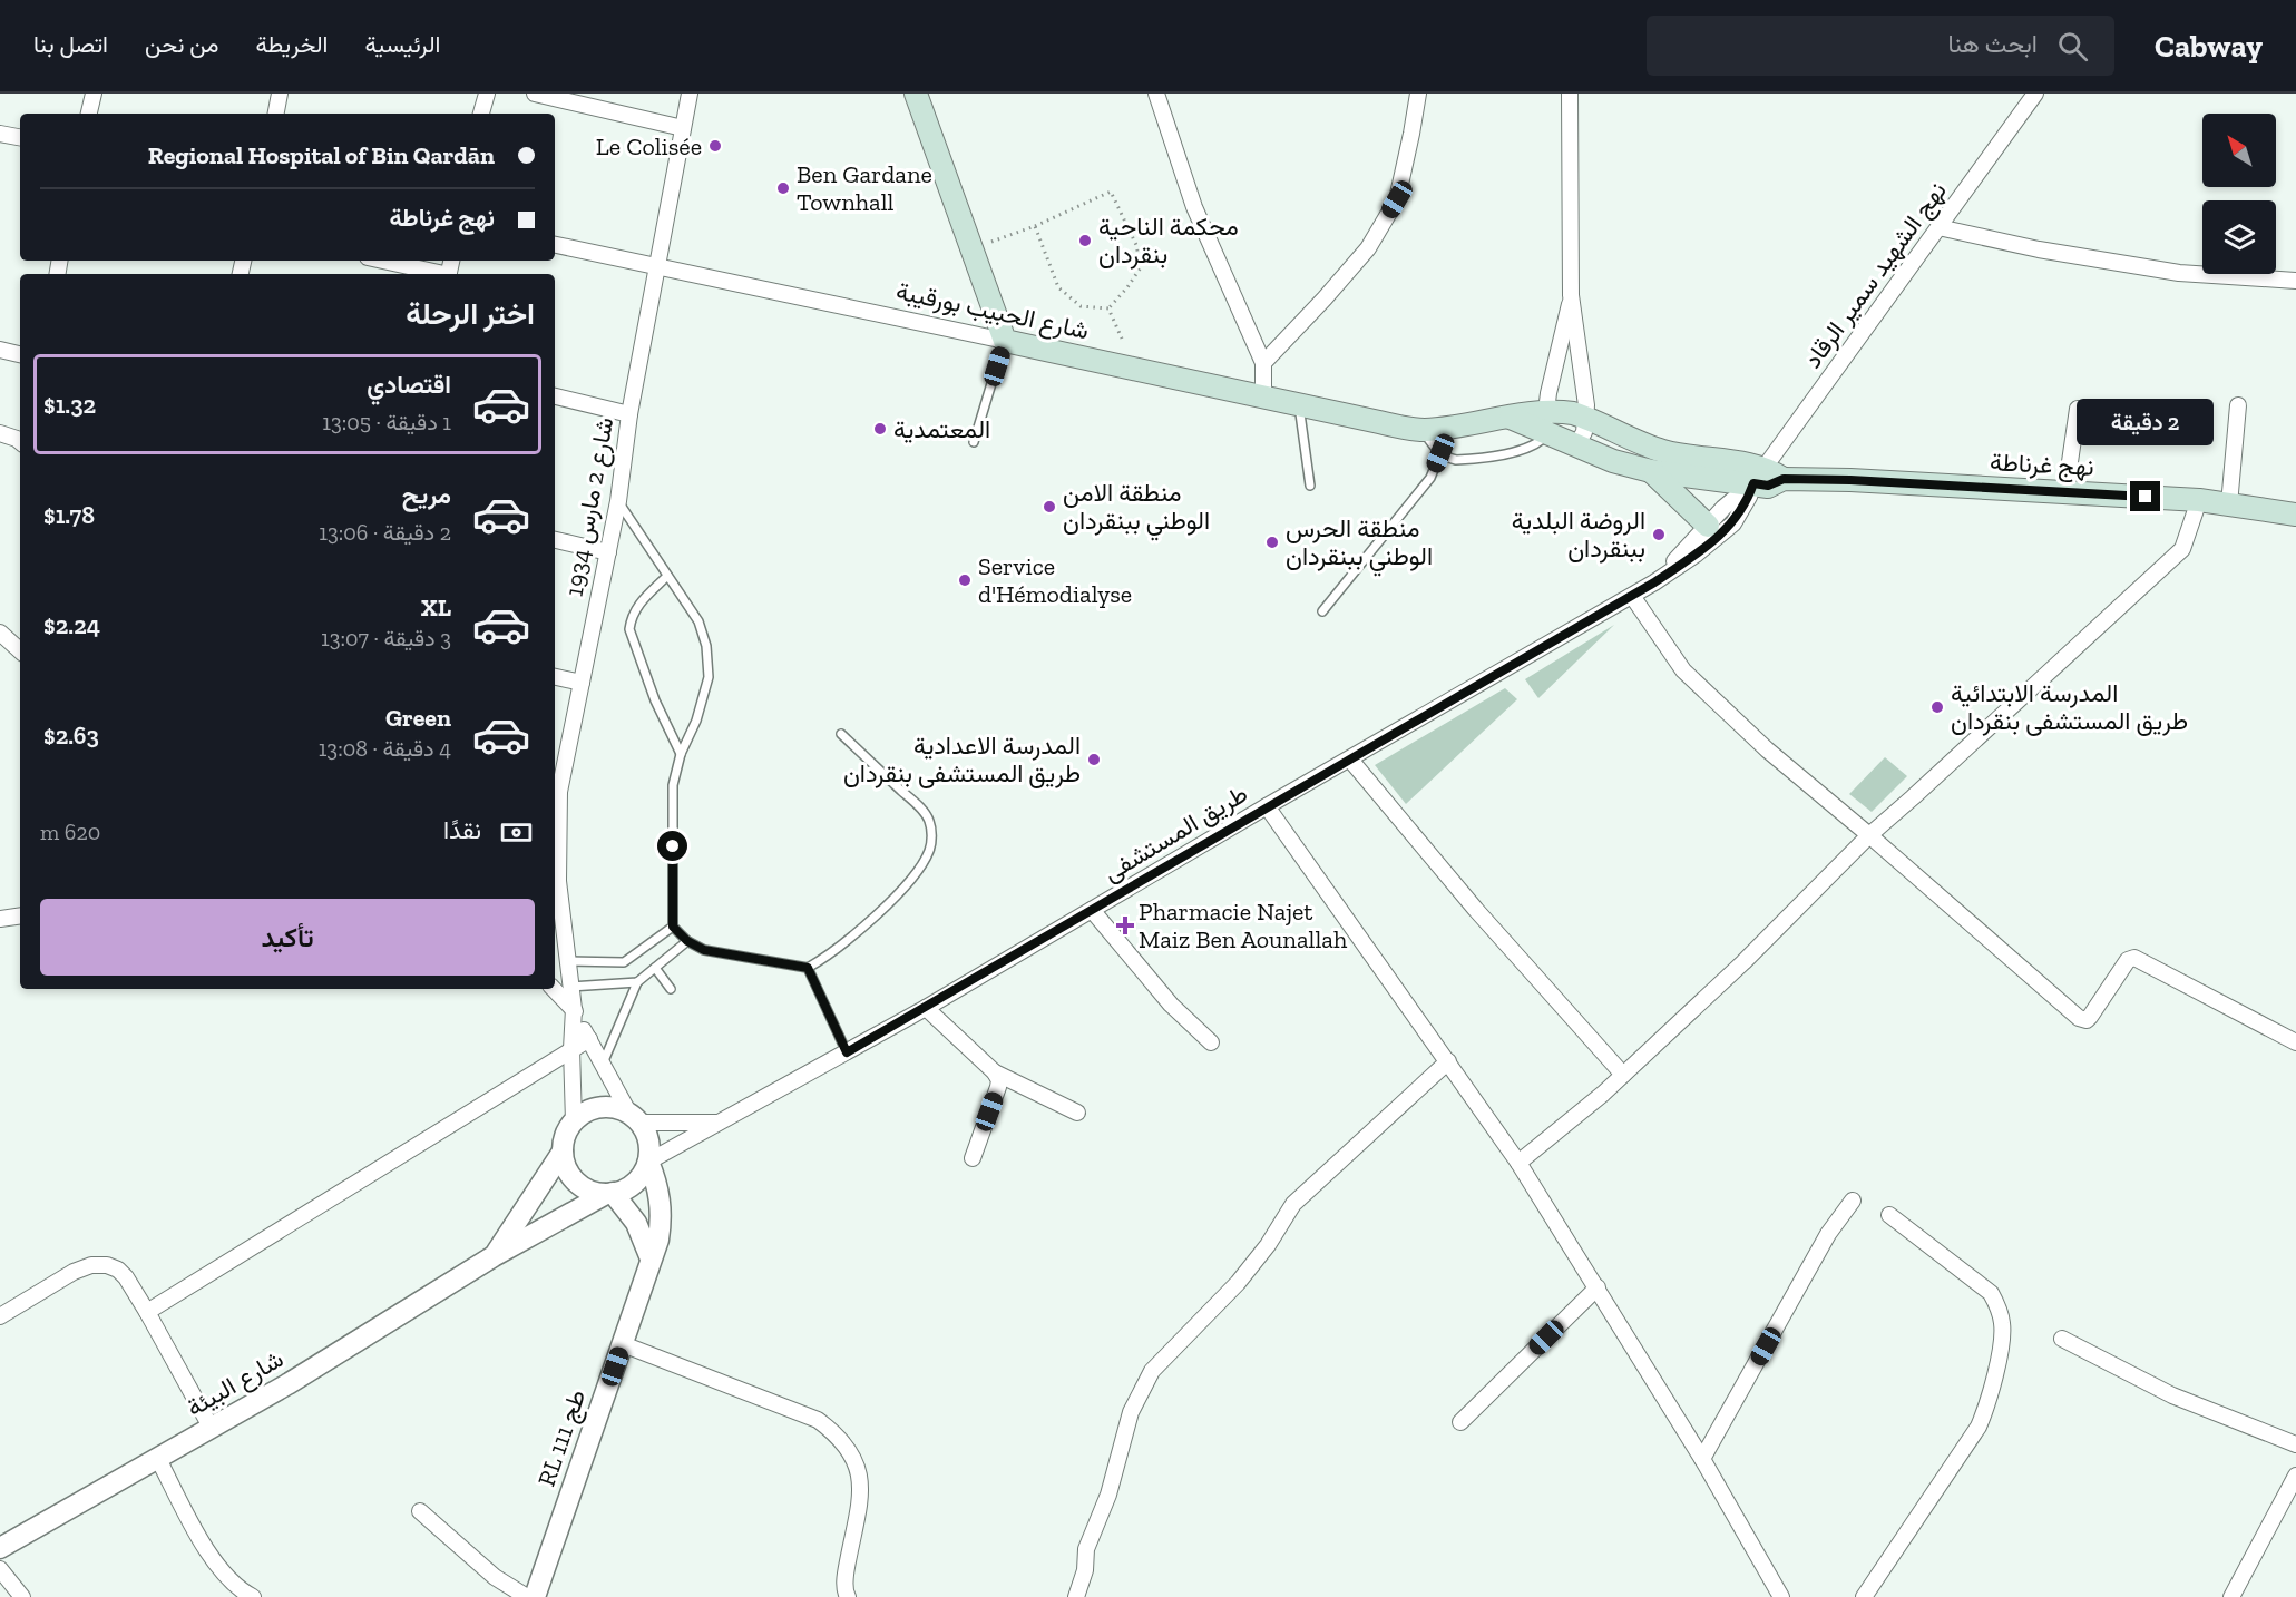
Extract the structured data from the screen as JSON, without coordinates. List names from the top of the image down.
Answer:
{
  "streets": {
    "main road": ["شارع الحبيب بورقيبة", "نهج غرناطة"],
    "street": [
      "نهج الشهيد سمير الرقاد",
      "شارع 2 مارس 1934",
      "طريق المستشفى",
      "شارع البيئة",
      "RL طج 111"
    ]
  },
  "crossings": [
    ["نهج الشهيد سمير الرقاد", "شارع الحبيب بورقيبة"],
    ["نهج الشهيد سمير الرقاد", "طريق المستشفى"],
    ["شارع الحبيب بورقيبة", "نهج غرناطة"],
    ["شارع الحبيب بورقيبة", "شارع 2 مارس 1934"],
    ["شارع الحبيب بورقيبة", "طريق المستشفى"],
    ["طريق المستشفى", "شارع البيئة"],
    ["طريق المستشفى", "RL طج 111"],
    ["شارع البيئة", "RL طج 111"]
  ],
  "places": {
    "other": [
      "Le Colisée",
      "Ben Gardane Townhall",
      "محكمة الناحية بنقردان",
      "المعتمدية",
      "منطقة الامن الوطني ببنقردان",
      "الروضة البلدية ببنقردان",
      "منطقة الحرس الوطني ببنقردان",
      "Service d'Hémodialyse",
      "المدرسة الابتدائية طريق المستشفى بنقردان",
      "المدرسة الاعدادية طريق المستشفى بنقردان"
    ],
    "health": ["Pharmacie Najet Maiz Ben Aounallah"]
  },
  "north": "top left",
  "page": {
    "header": "Cabway",
    "search": "ابحث هنا",
    "nav": [
      "الرئيسية",
      "الخريطة",
      "من نحن",
      "اتصل بنا"
    ],
    "banner": ["Regional Hospital of Bin Qardān", "نهج غرناطة"],
    "heading": "اختر الرحلة",
    "list": [
      {
        "name": "اقتصادي",
        "note": "1 دقيقة · 13:05",
        "value": "$1.32"
      },
      {
        "name": "مريح",
        "note": "2 دقيقة · 13:06",
        "value": "$1.78"
      },
      {
        "name": "XL",
        "note": "3 دقيقة · 13:07",
        "value": "$2.24"
      },
      {
        "name": "Green",
        "note": "4 دقيقة · 13:08",
        "value": "$2.63"
      }
    ],
    "bubble": "2 دقيقة",
    "pay": ["نقدًا", "620 m"],
    "buttons": "تأكيد"
  }
}
